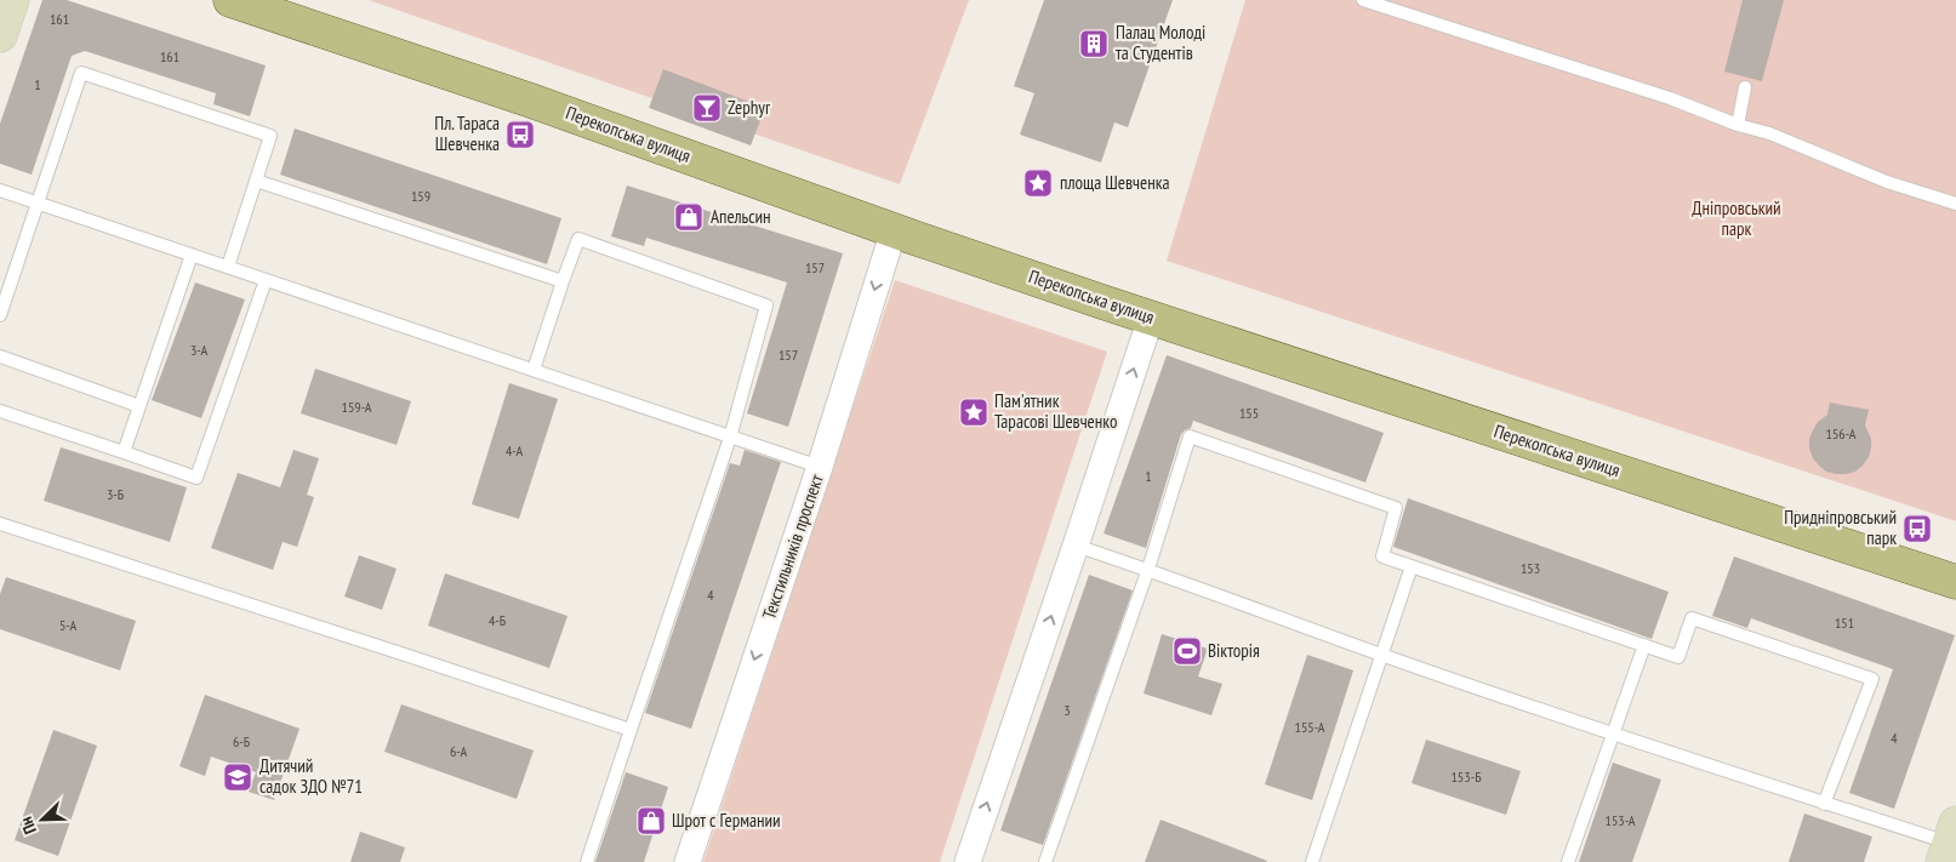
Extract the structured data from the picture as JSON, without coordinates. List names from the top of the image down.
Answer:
{
  "streets": {
    "main road": ["Перекопська вулиця"],
    "street": ["Текстильників проспект"]
  },
  "crossings": [
    ["Перекопська вулиця", "Текстильників проспект"]
  ],
  "one_way": ["Текстильників проспект"],
  "parks": ["Дніпровський парк"],
  "places": {
    "building": ["Палац Молоді та Студентів"],
    "bar": ["Zephyr"],
    "bus stop": ["Пл. Тараса Шевченка", "Придніпровський парк"],
    "place": ["площа Шевченка", "Пам'ятник Тарасові Шевченко"],
    "shop": ["Апельсин", "Шрот с Германии"],
    "sports": ["Вікторія"],
    "school or university": ["Дитячий садок ЗДО №71"]
  },
  "house_numbers": [
    "161",
    "161",
    "1",
    "159",
    "157",
    "3-А",
    "157",
    "159-А",
    "155",
    "156-А",
    "4-А",
    "1",
    "3-Б",
    "153",
    "4",
    "4-Б",
    "151",
    "5-А",
    "3",
    "155-А",
    "4",
    "6-Б",
    "6-А",
    "153-Б",
    "153-А"
  ],
  "north": "bottom left"
}
